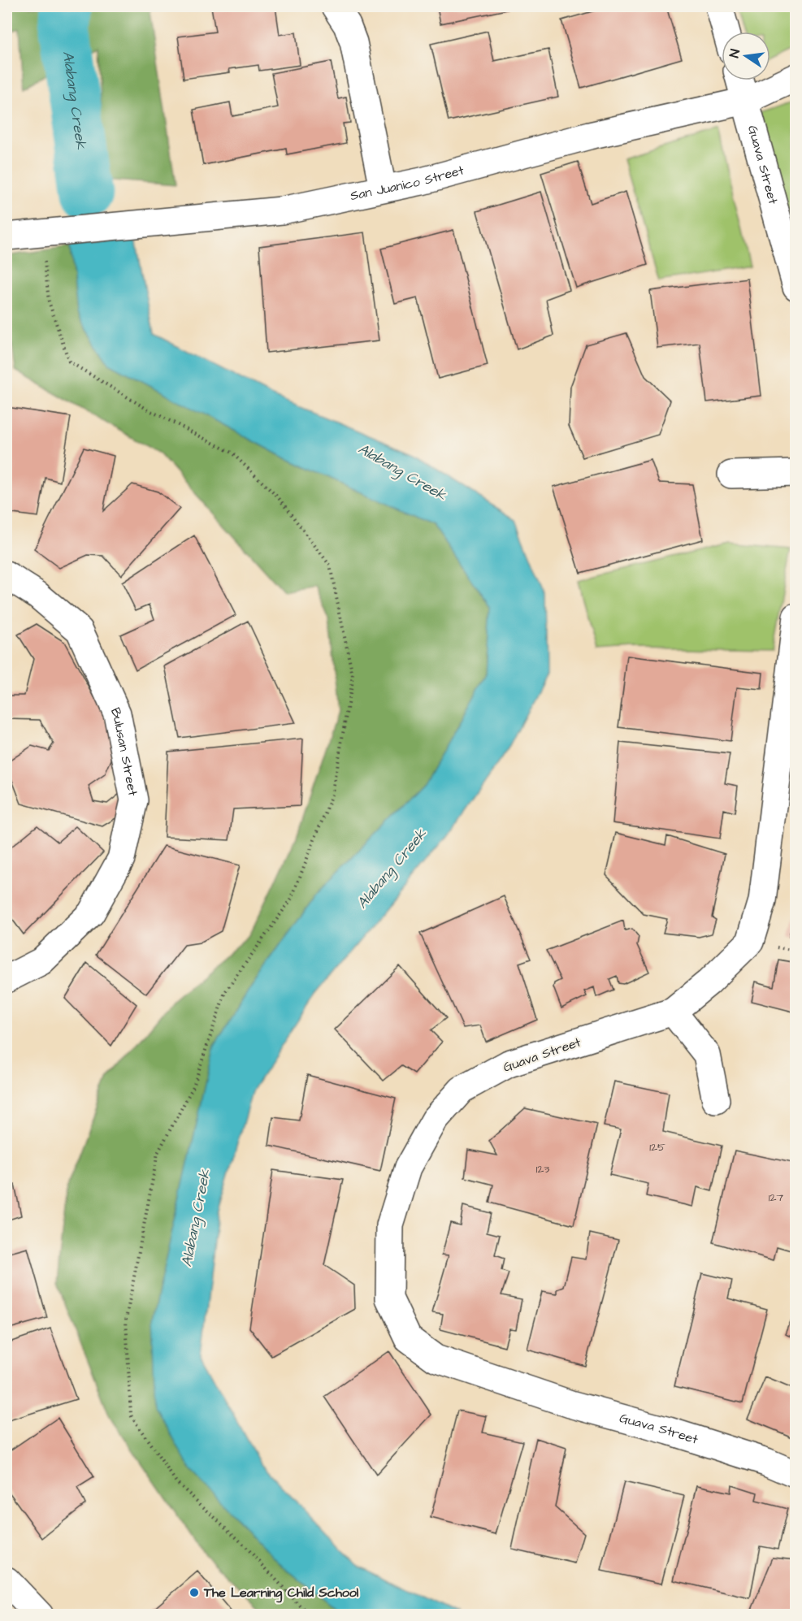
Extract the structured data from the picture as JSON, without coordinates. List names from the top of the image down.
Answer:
{
  "streets": {
    "street": ["Guava Street", "San Juanico Street", "Bulusan Street"]
  },
  "crossings": [
    ["Guava Street", "San Juanico Street"]
  ],
  "water": ["Alabang Creek"],
  "places": ["The Learning Child School"],
  "house_numbers": ["125", "123", "127"],
  "north": "left"
}
